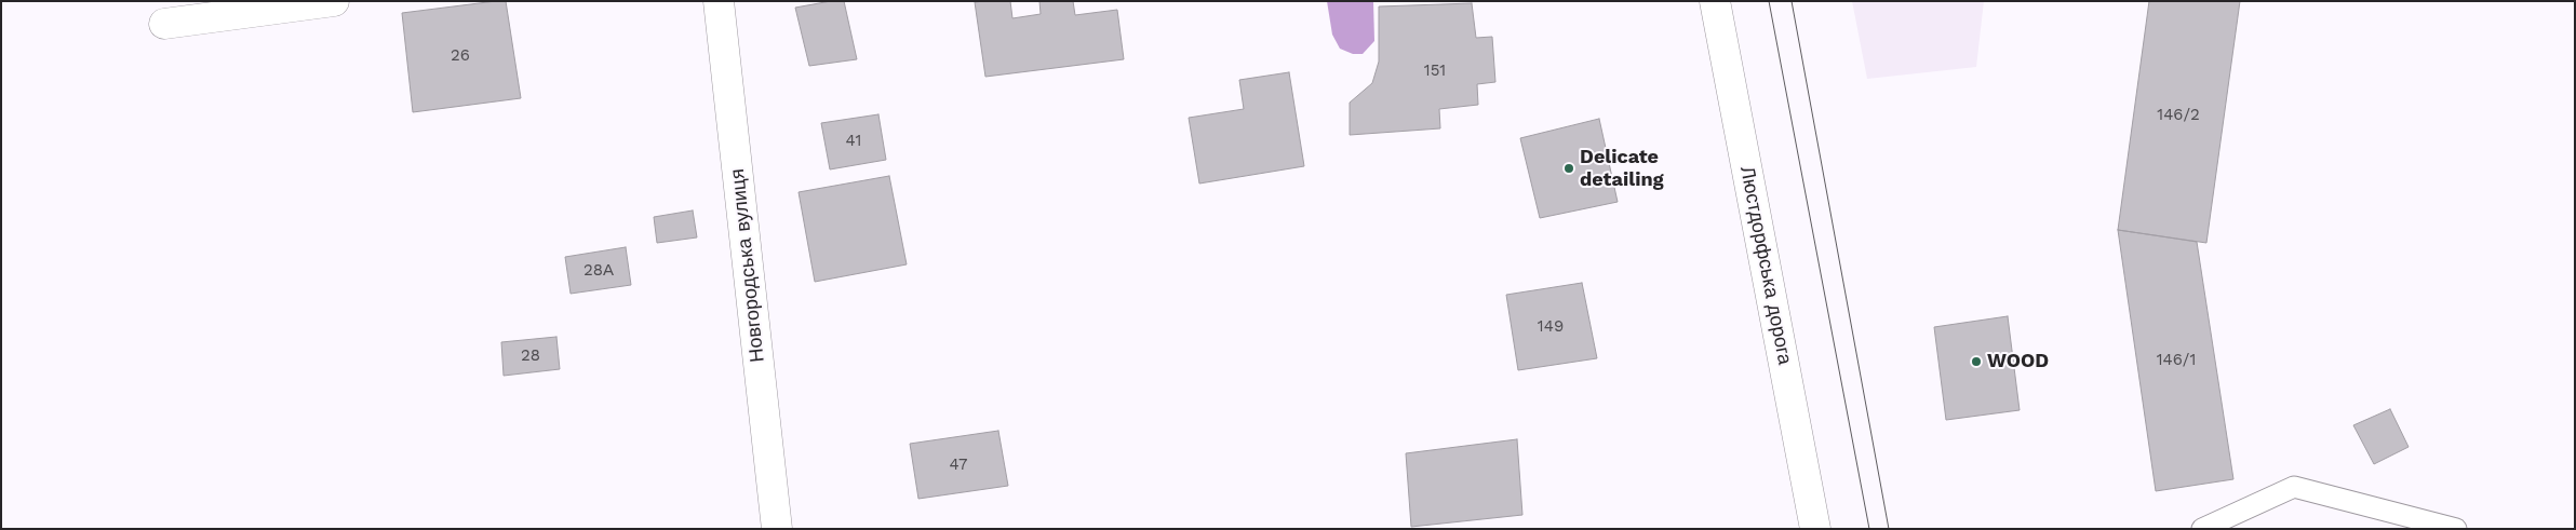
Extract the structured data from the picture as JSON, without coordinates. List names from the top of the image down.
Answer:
{
  "streets": {
    "street": ["Новгородська вулиця", "Люстдорфська дорога"]
  },
  "places": ["Delicate detailing", "WOOD"],
  "house_numbers": [
    "26",
    "151",
    "146/2",
    "41",
    "28А",
    "149",
    "28",
    "146/1",
    "47"
  ]
}
